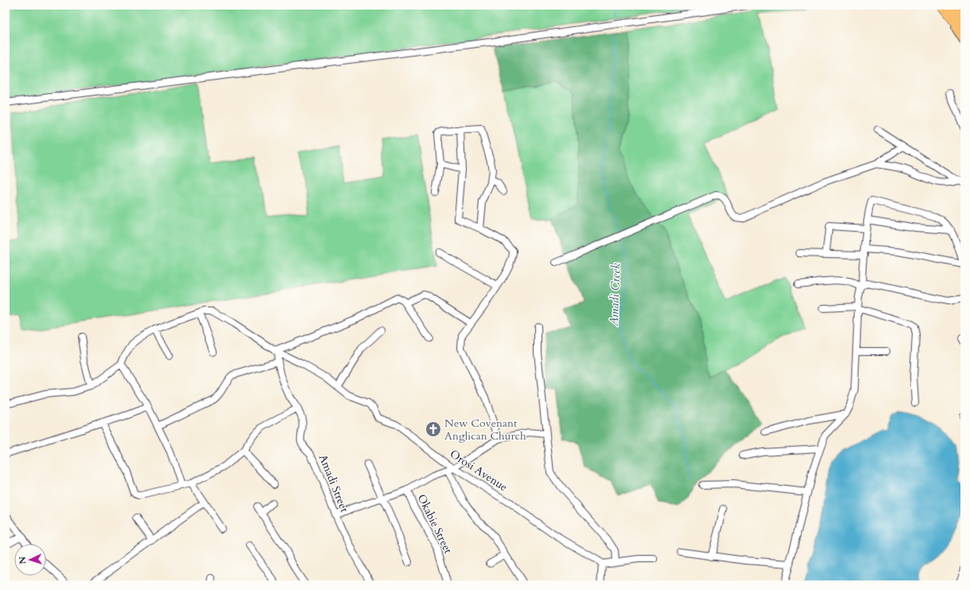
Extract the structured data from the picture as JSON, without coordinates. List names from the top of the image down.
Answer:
{
  "streets": {
    "street": ["Orosi Avenue", "Amadi Street", "Okabie Street"]
  },
  "crossings": [
    ["Orosi Avenue", "Amadi Street"]
  ],
  "water": ["Amadi Creek"],
  "places": {
    "church": ["New Covenant Anglican Church"]
  },
  "north": "left"
}
